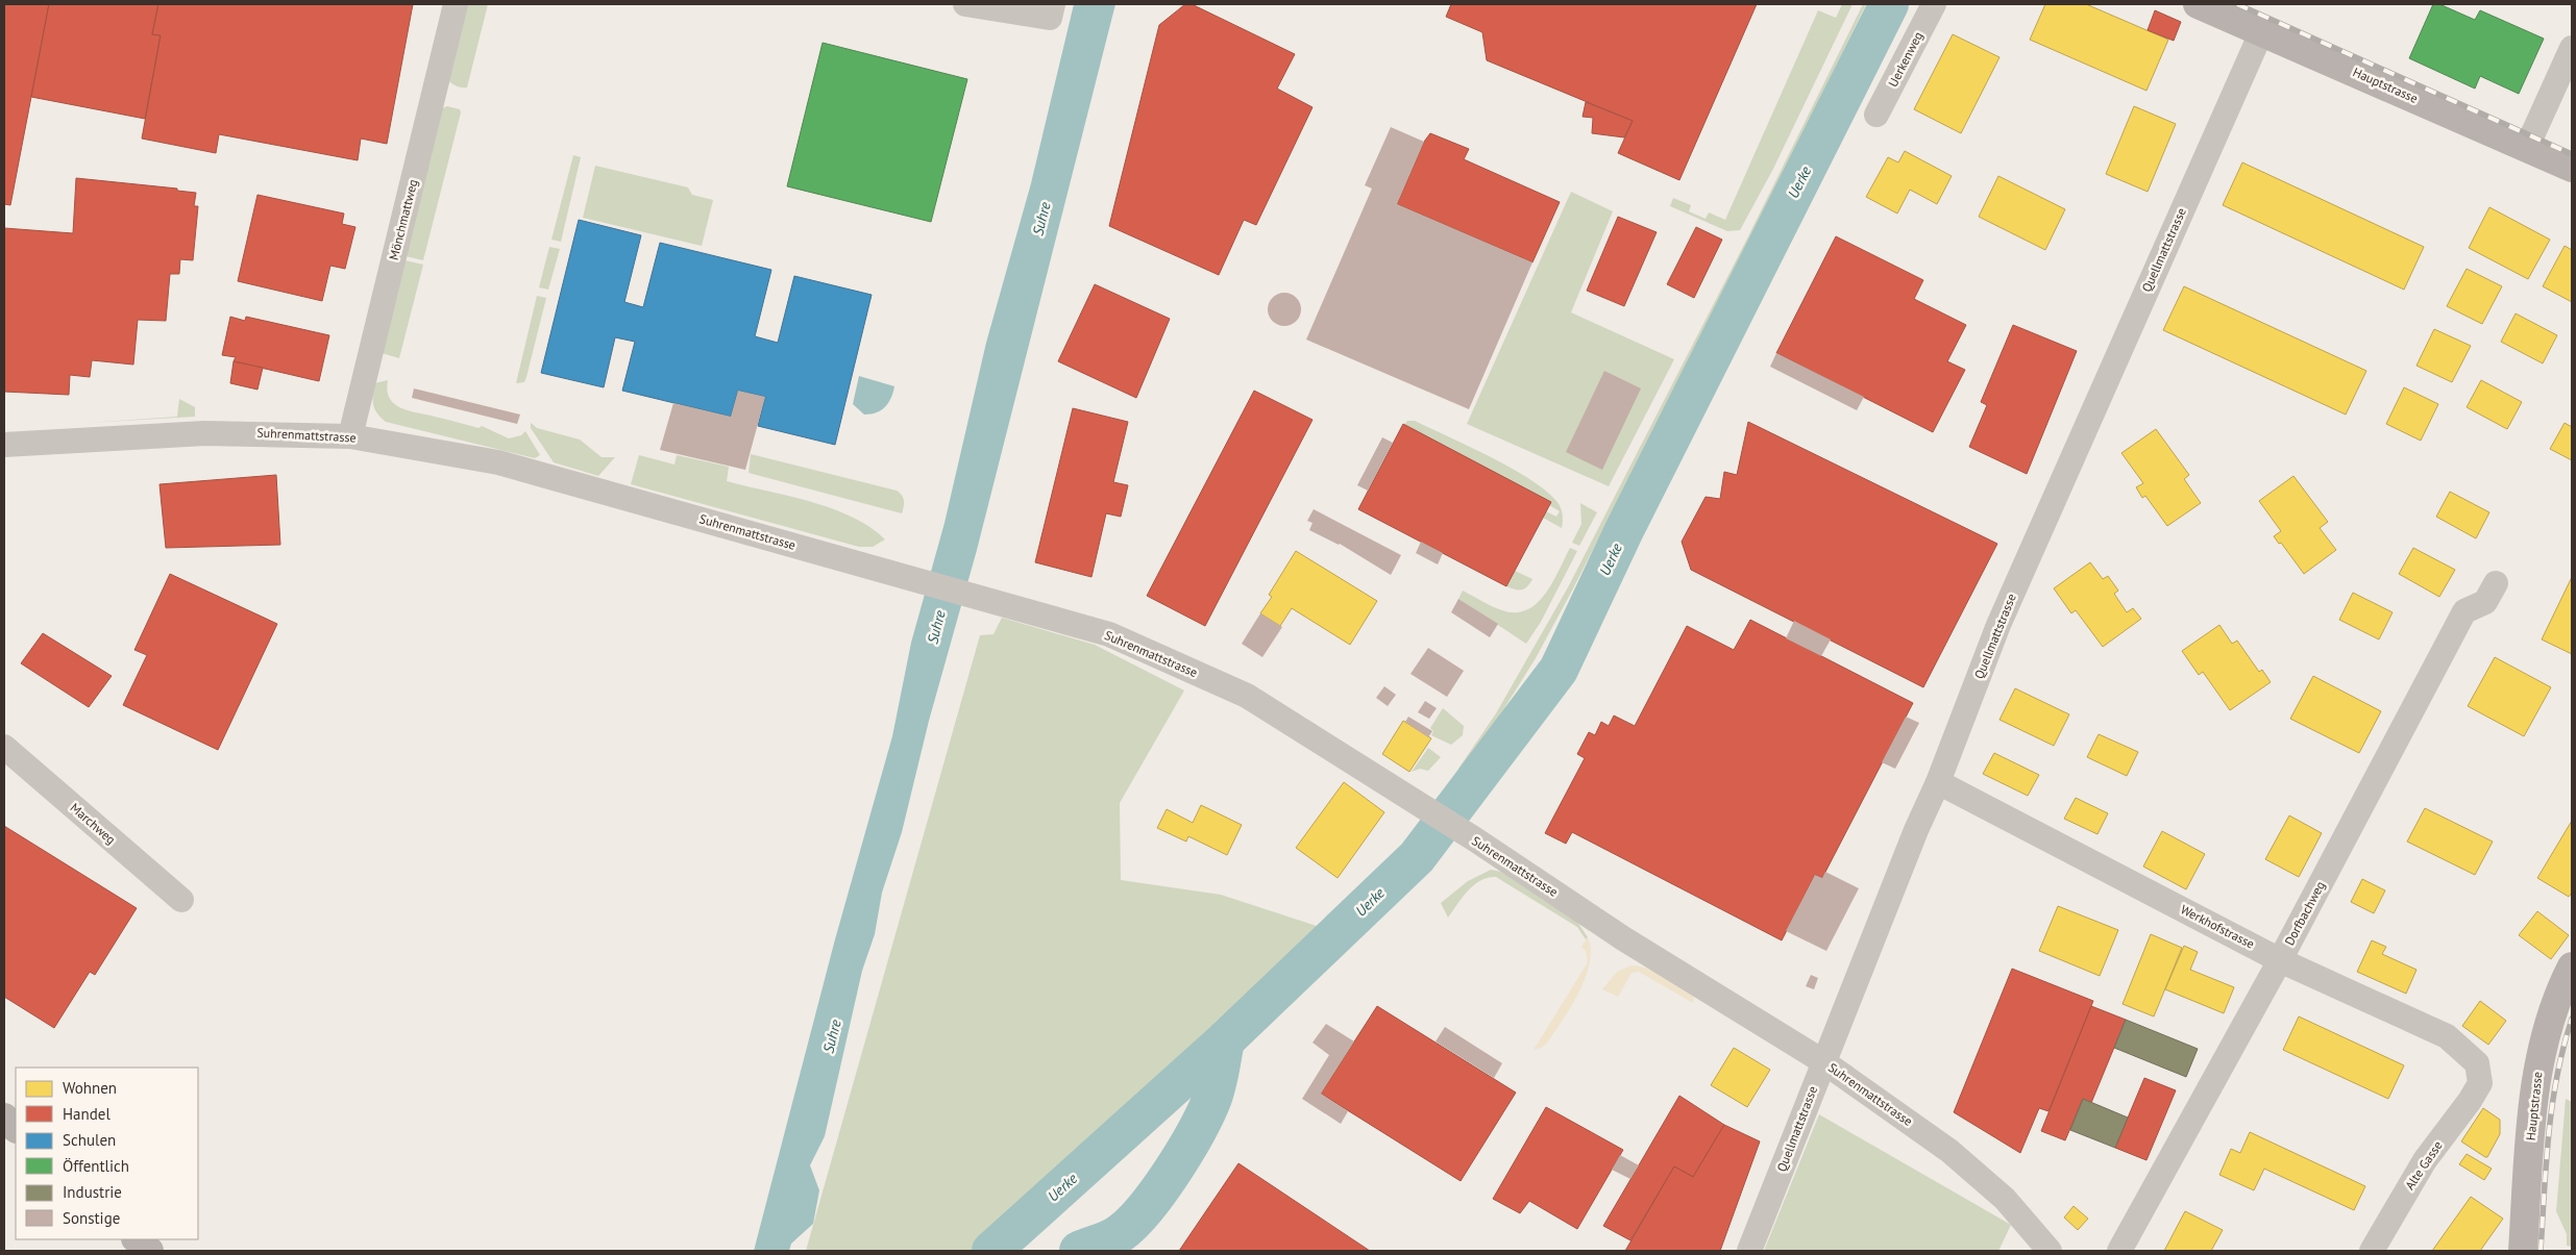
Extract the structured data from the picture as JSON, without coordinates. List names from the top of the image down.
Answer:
{
  "streets": {
    "main road": ["Hauptstrasse"],
    "street": [
      "Uerkenweg",
      "Mönchmattweg",
      "Quellmattstrasse",
      "Suhrenmattstrasse",
      "Marchweg",
      "Dorfbachweg",
      "Werkhofstrasse",
      "Alte Gasse"
    ]
  },
  "crossings": [
    ["Hauptstrasse", "Quellmattstrasse"],
    ["Mönchmattweg", "Suhrenmattstrasse"],
    ["Quellmattstrasse", "Suhrenmattstrasse"],
    ["Quellmattstrasse", "Werkhofstrasse"],
    ["Dorfbachweg", "Werkhofstrasse"],
    ["Werkhofstrasse", "Alte Gasse"]
  ],
  "water": ["Uerke", "Suhre"],
  "legend": [
    "Wohnen",
    "Handel",
    "Schulen",
    "Öffentlich",
    "Industrie",
    "Sonstige"
  ]
}
